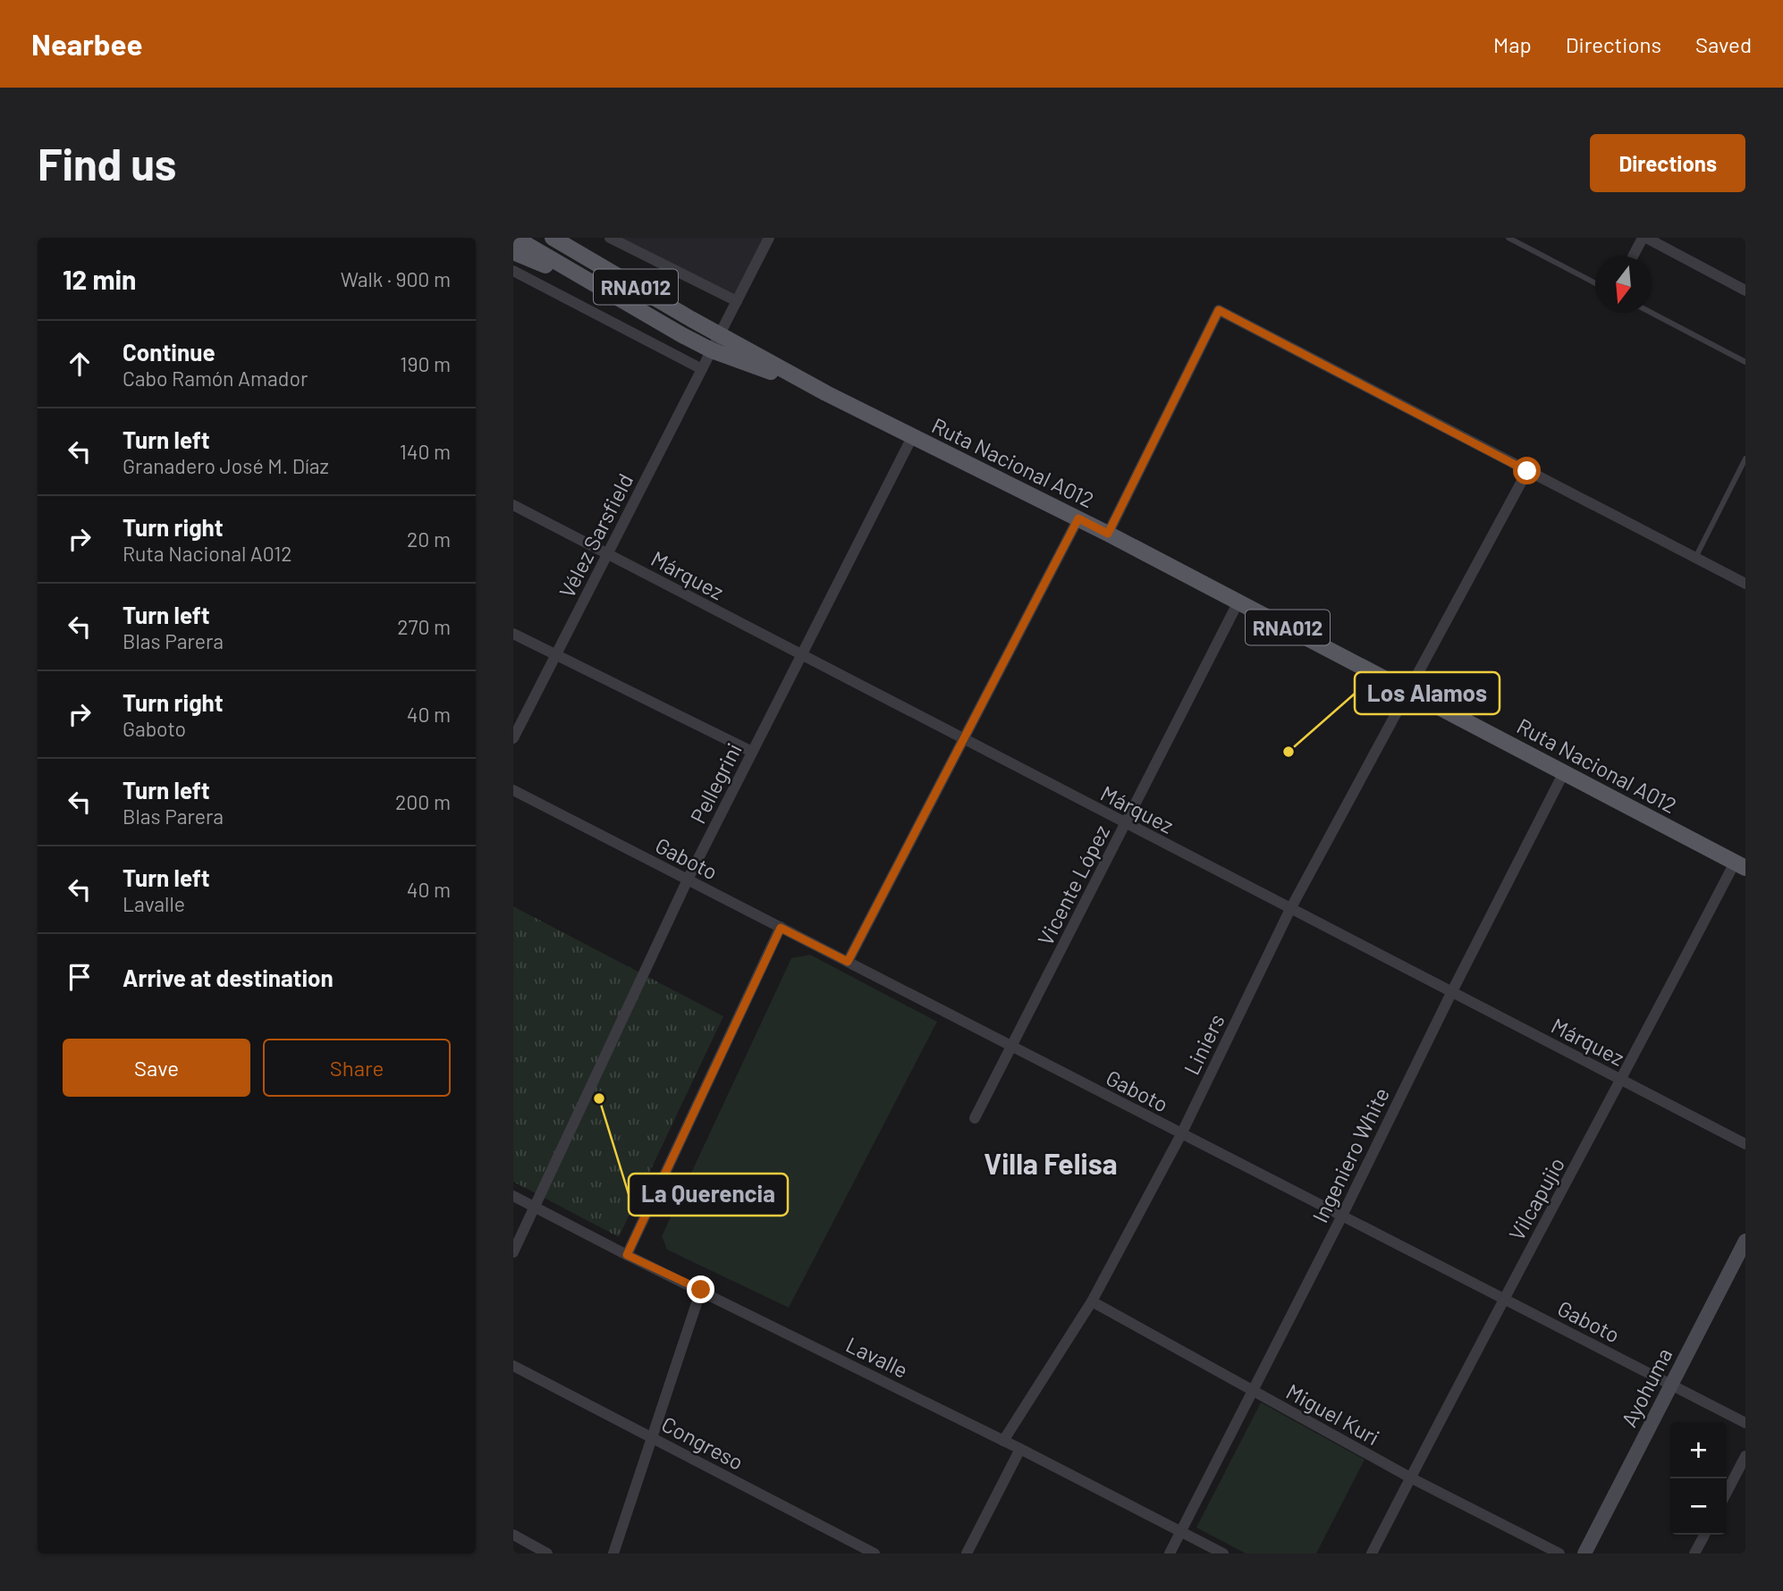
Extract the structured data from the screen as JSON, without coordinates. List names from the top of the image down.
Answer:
{
  "streets": {
    "main road": ["RNA012", "Ruta Nacional A012"],
    "street": [
      "Vélez Sarsfield",
      "Márquez",
      "Pellegrini",
      "Gaboto",
      "Vicente López",
      "Liniers",
      "Ingeniero White",
      "Vilcapujio",
      "Lavalle",
      "Ayohuma",
      "Miguel Kuri",
      "Congreso"
    ]
  },
  "crossings": [
    ["Ruta Nacional A012", "Vélez Sarsfield"],
    ["Ruta Nacional A012", "Pellegrini"],
    ["Ruta Nacional A012", "Vicente López"],
    ["Ruta Nacional A012", "Liniers"],
    ["Ruta Nacional A012", "Ingeniero White"],
    ["Ruta Nacional A012", "Vilcapujio"],
    ["Vélez Sarsfield", "Márquez"],
    ["Márquez", "Pellegrini"],
    ["Márquez", "Vicente López"],
    ["Márquez", "Liniers"],
    ["Márquez", "Ingeniero White"],
    ["Márquez", "Vilcapujio"],
    ["Pellegrini", "Gaboto"],
    ["Pellegrini", "Lavalle"],
    ["Gaboto", "Vicente López"],
    ["Gaboto", "Liniers"],
    ["Gaboto", "Ingeniero White"],
    ["Gaboto", "Vilcapujio"],
    ["Gaboto", "Ayohuma"],
    ["Liniers", "Lavalle"],
    ["Liniers", "Miguel Kuri"],
    ["Ingeniero White", "Lavalle"],
    ["Ingeniero White", "Miguel Kuri"],
    ["Vilcapujio", "Miguel Kuri"]
  ],
  "districts": ["Villa Felisa"],
  "places": ["Los Alamos", "La Querencia"],
  "north": "bottom",
  "page": {
    "header": "Nearbee",
    "nav": ["Map", "Directions", "Saved"],
    "buttons": [
      "Directions",
      ["Save", "Share"]
    ],
    "title": "Find us",
    "heading": ["12 min", "Walk · 900 m"],
    "list": [
      ["Continue", "Cabo Ramón Amador", "190 m"],
      ["Turn left", "Granadero José M. Díaz", "140 m"],
      ["Turn right", "Ruta Nacional A012", "20 m"],
      ["Turn left", "Blas Parera", "270 m"],
      ["Turn right", "Gaboto", "40 m"],
      ["Turn left", "Blas Parera", "200 m"],
      ["Turn left", "Lavalle", "40 m"],
      "Arrive at destination"
    ],
    "map_buttons": ["+", "−"]
  }
}
